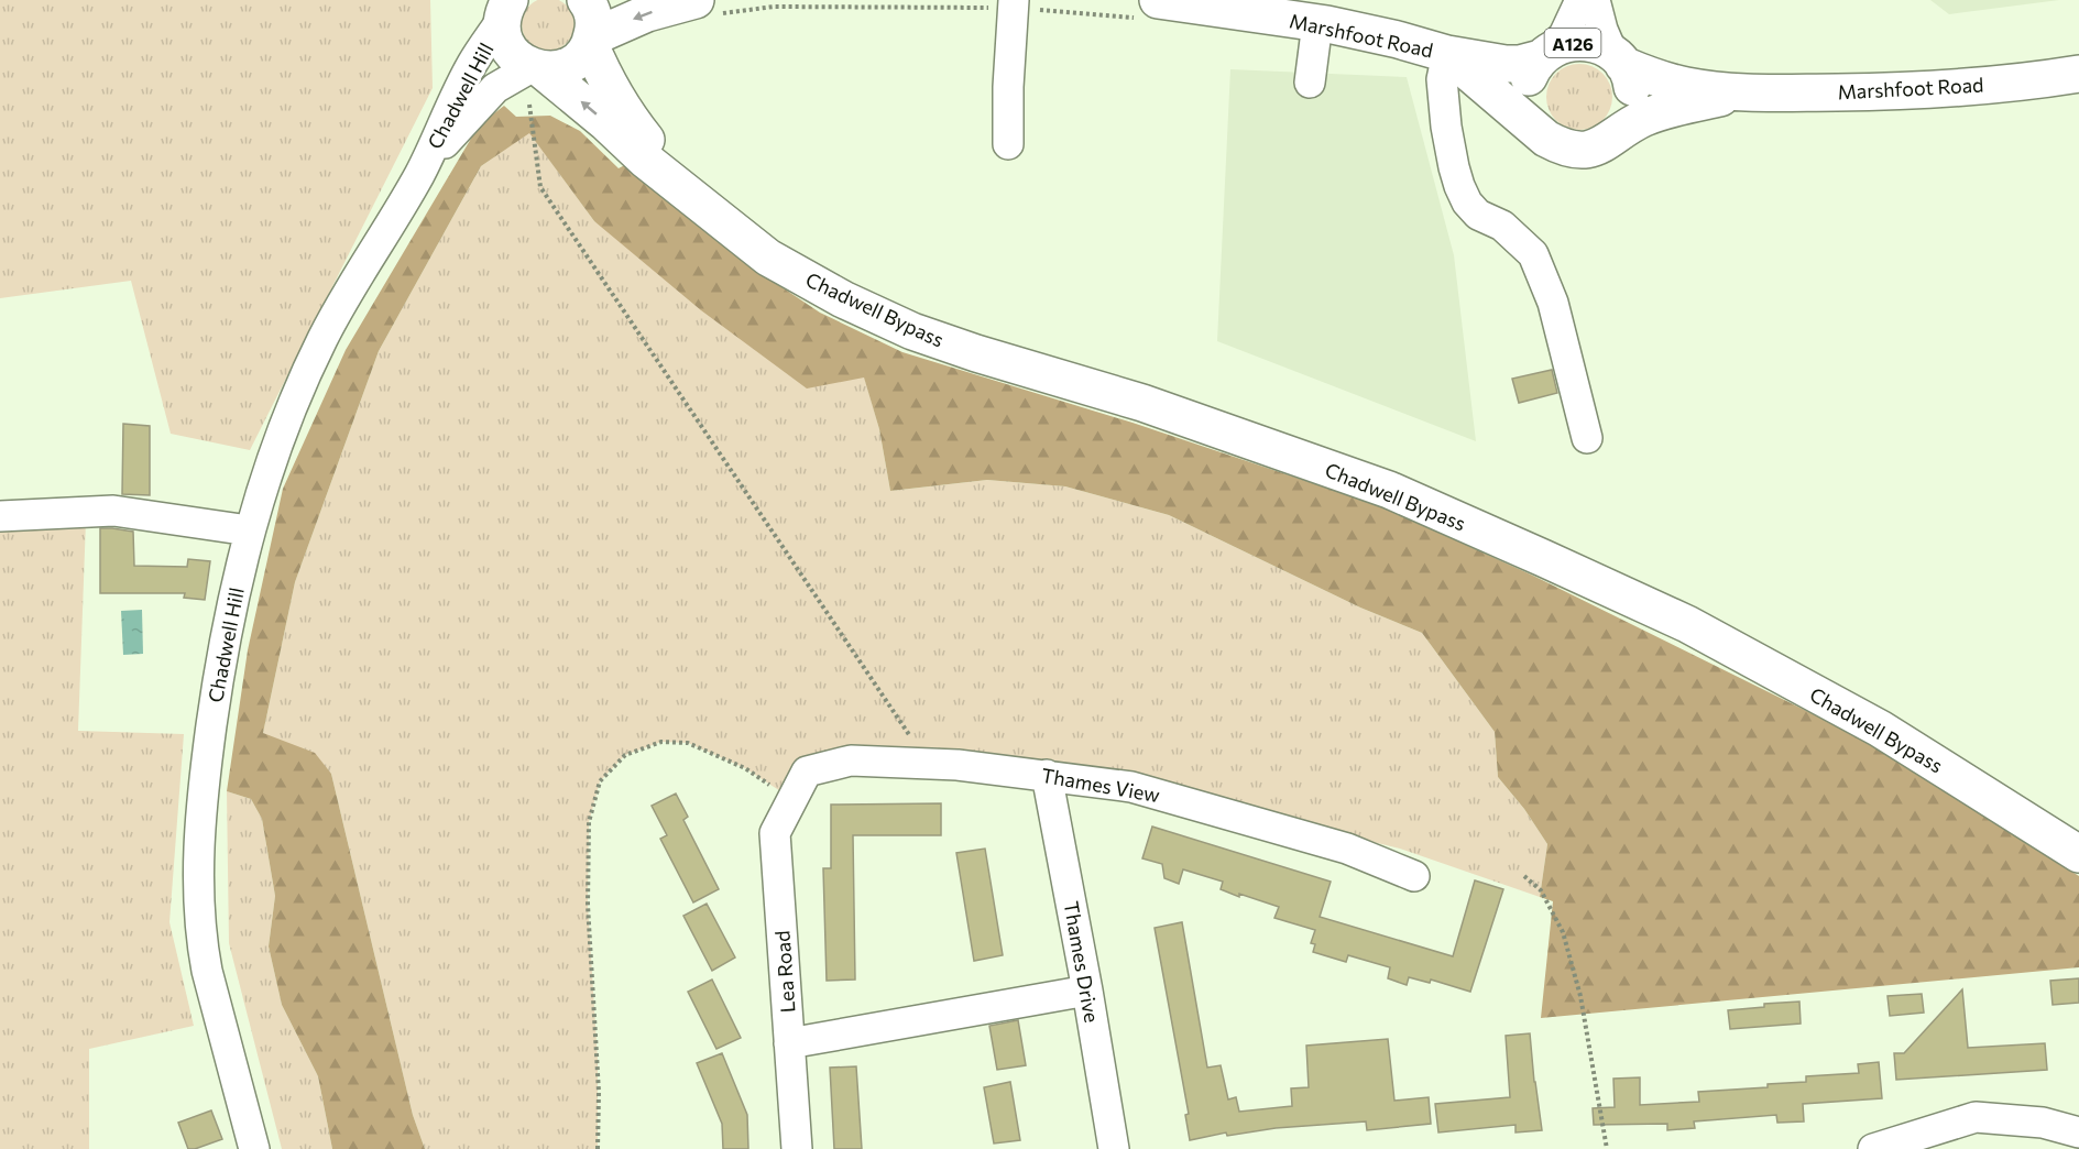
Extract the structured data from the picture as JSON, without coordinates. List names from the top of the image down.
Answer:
{
  "streets": {
    "main road": ["Marshfoot Road", "A126", "Chadwell Bypass"],
    "street": [
      "Chadwell Hill",
      "Thames View",
      "Thames Drive",
      "Lea Road"
    ]
  },
  "crossings": [
    ["Marshfoot Road", "A126"],
    ["Chadwell Hill", "Chadwell Bypass"],
    ["Thames View", "Thames Drive"],
    ["Thames View", "Lea Road"]
  ]
}
